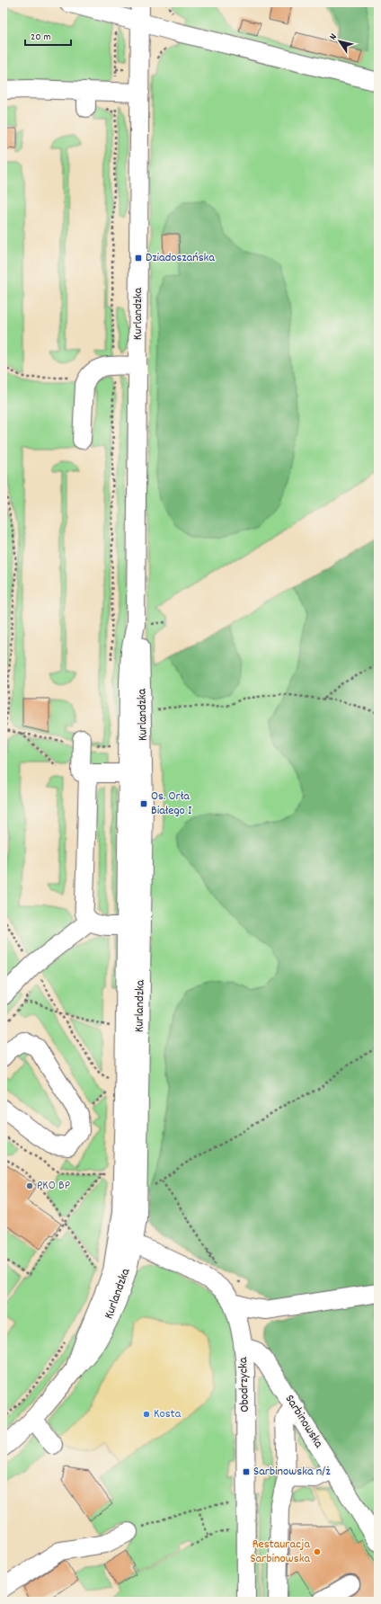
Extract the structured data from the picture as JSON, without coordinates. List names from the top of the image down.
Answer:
{
  "streets": {
    "street": ["Kurlandzka", "Obodrzycka", "Sarbinowska"]
  },
  "crossings": [
    ["Kurlandzka", "Obodrzycka"],
    ["Obodrzycka", "Sarbinowska"]
  ],
  "places": {
    "transit": ["Dziadoszańska", "Os. Orła Białego I", "Sarbinowska n/ż"],
    "other": ["PKO BP", "Kosta", "Restauracja Sarbinowska"]
  },
  "scale_bar": "20 m",
  "north": "top left"
}
